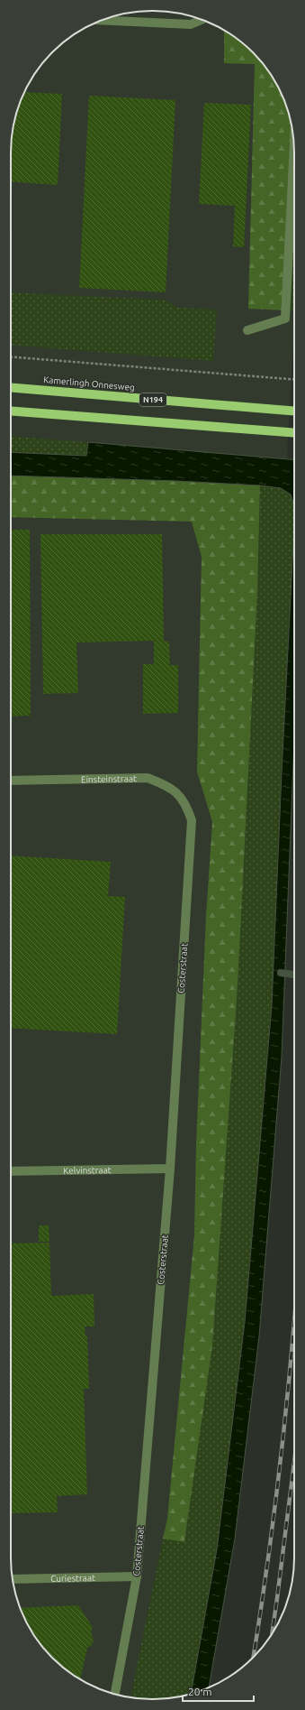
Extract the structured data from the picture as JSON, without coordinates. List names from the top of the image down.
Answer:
{
  "streets": {
    "main road": ["Kamerlingh Onnesweg", "N194"],
    "street": [
      "Einsteinstraat",
      "Costerstraat",
      "Kelvinstraat",
      "Curiestraat"
    ]
  },
  "crossings": [
    ["Einsteinstraat", "Costerstraat"],
    ["Costerstraat", "Kelvinstraat"],
    ["Costerstraat", "Curiestraat"]
  ],
  "scale_bar": "20 m"
}
